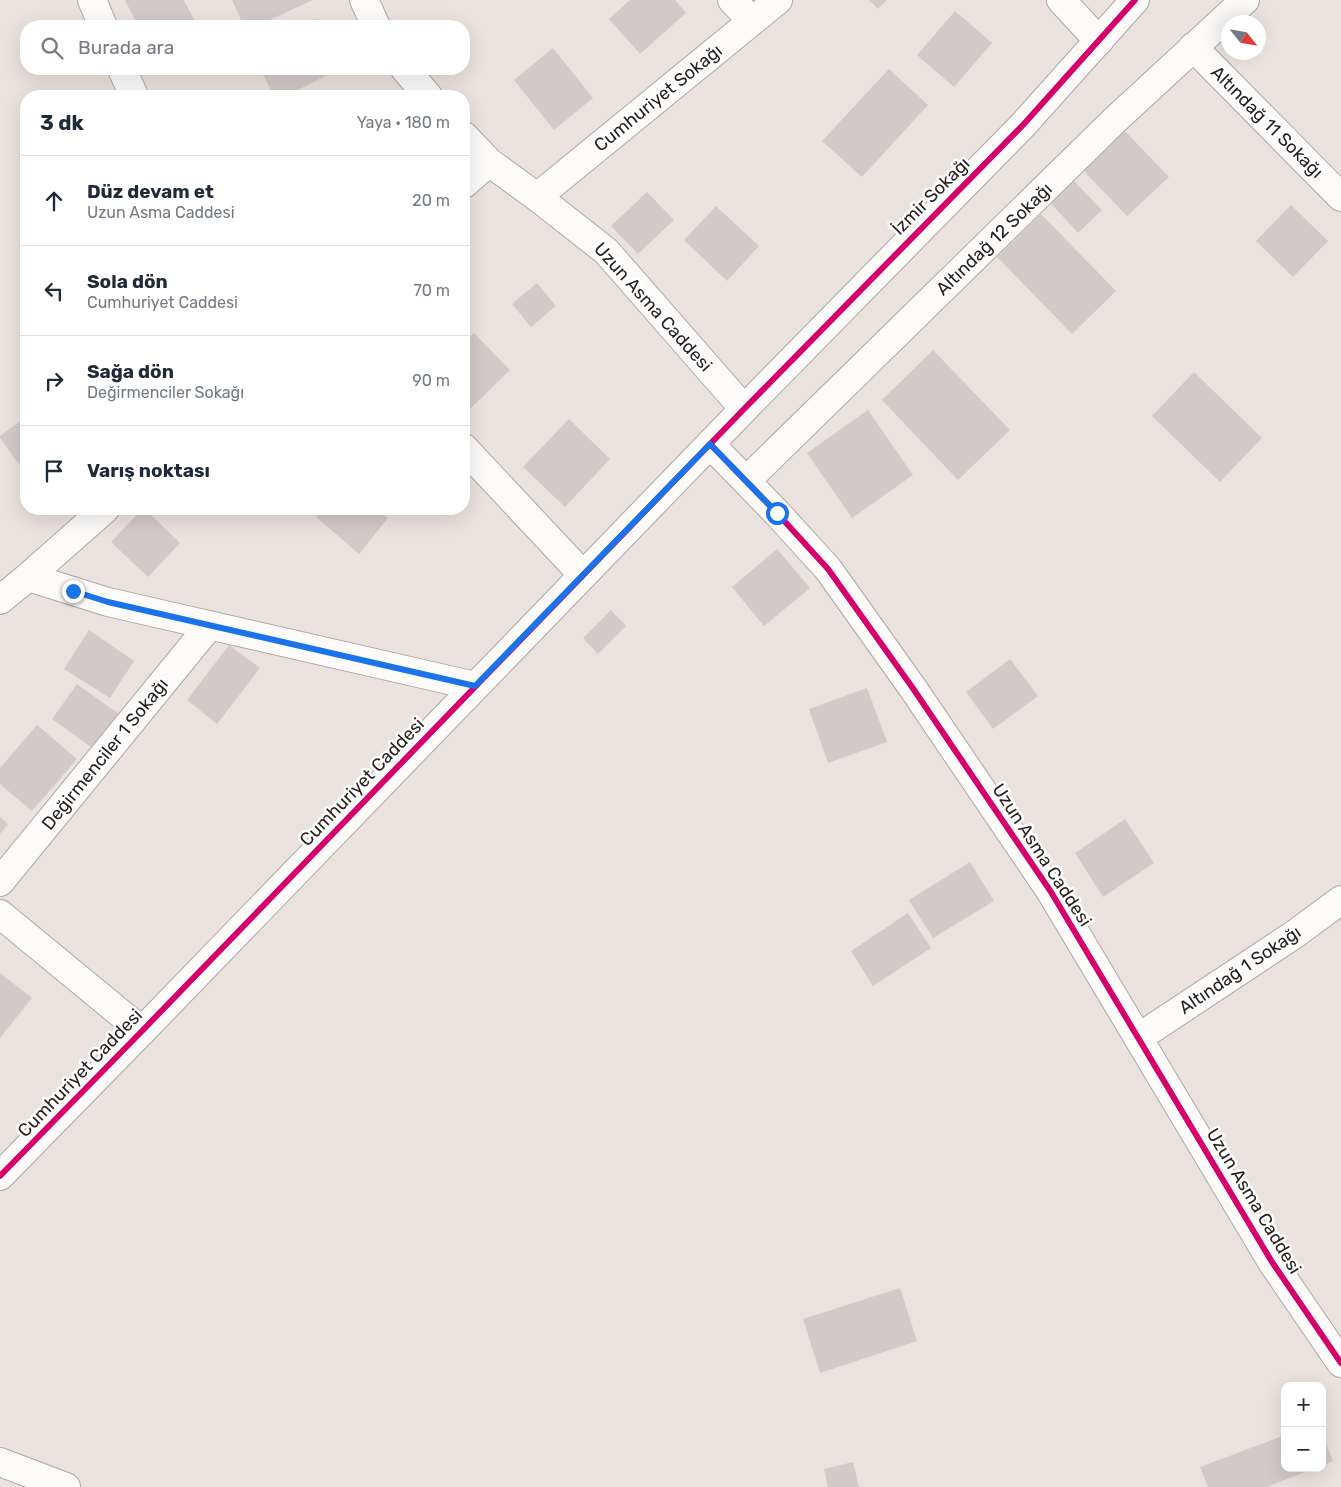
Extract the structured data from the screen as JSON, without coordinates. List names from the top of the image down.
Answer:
{
  "streets": {
    "street": [
      "Cumhuriyet Sokağı",
      "Altındağ 11 Sokağı",
      "İzmir Sokağı",
      "Altındağ 12 Sokağı",
      "Uzun Asma Caddesi",
      "Değirmenciler 1 Sokağı",
      "Cumhuriyet Caddesi",
      "Altındağ 1 Sokağı"
    ]
  },
  "crossings": [
    ["Cumhuriyet Sokağı", "Uzun Asma Caddesi"],
    ["Altındağ 11 Sokağı", "Altındağ 12 Sokağı"],
    ["İzmir Sokağı", "Uzun Asma Caddesi"],
    ["İzmir Sokağı", "Cumhuriyet Caddesi"],
    ["Altındağ 12 Sokağı", "Uzun Asma Caddesi"],
    ["Uzun Asma Caddesi", "Cumhuriyet Caddesi"],
    ["Uzun Asma Caddesi", "Altındağ 1 Sokağı"]
  ],
  "north": "bottom right",
  "page": {
    "search": "Burada ara",
    "heading": ["3 dk", "Yaya · 180 m"],
    "list": [
      ["Düz devam et", "Uzun Asma Caddesi", "20 m"],
      ["Sola dön", "Cumhuriyet Caddesi", "70 m"],
      ["Sağa dön", "Değirmenciler Sokağı", "90 m"],
      "Varış noktası"
    ],
    "map_buttons": ["+", "−"]
  }
}
